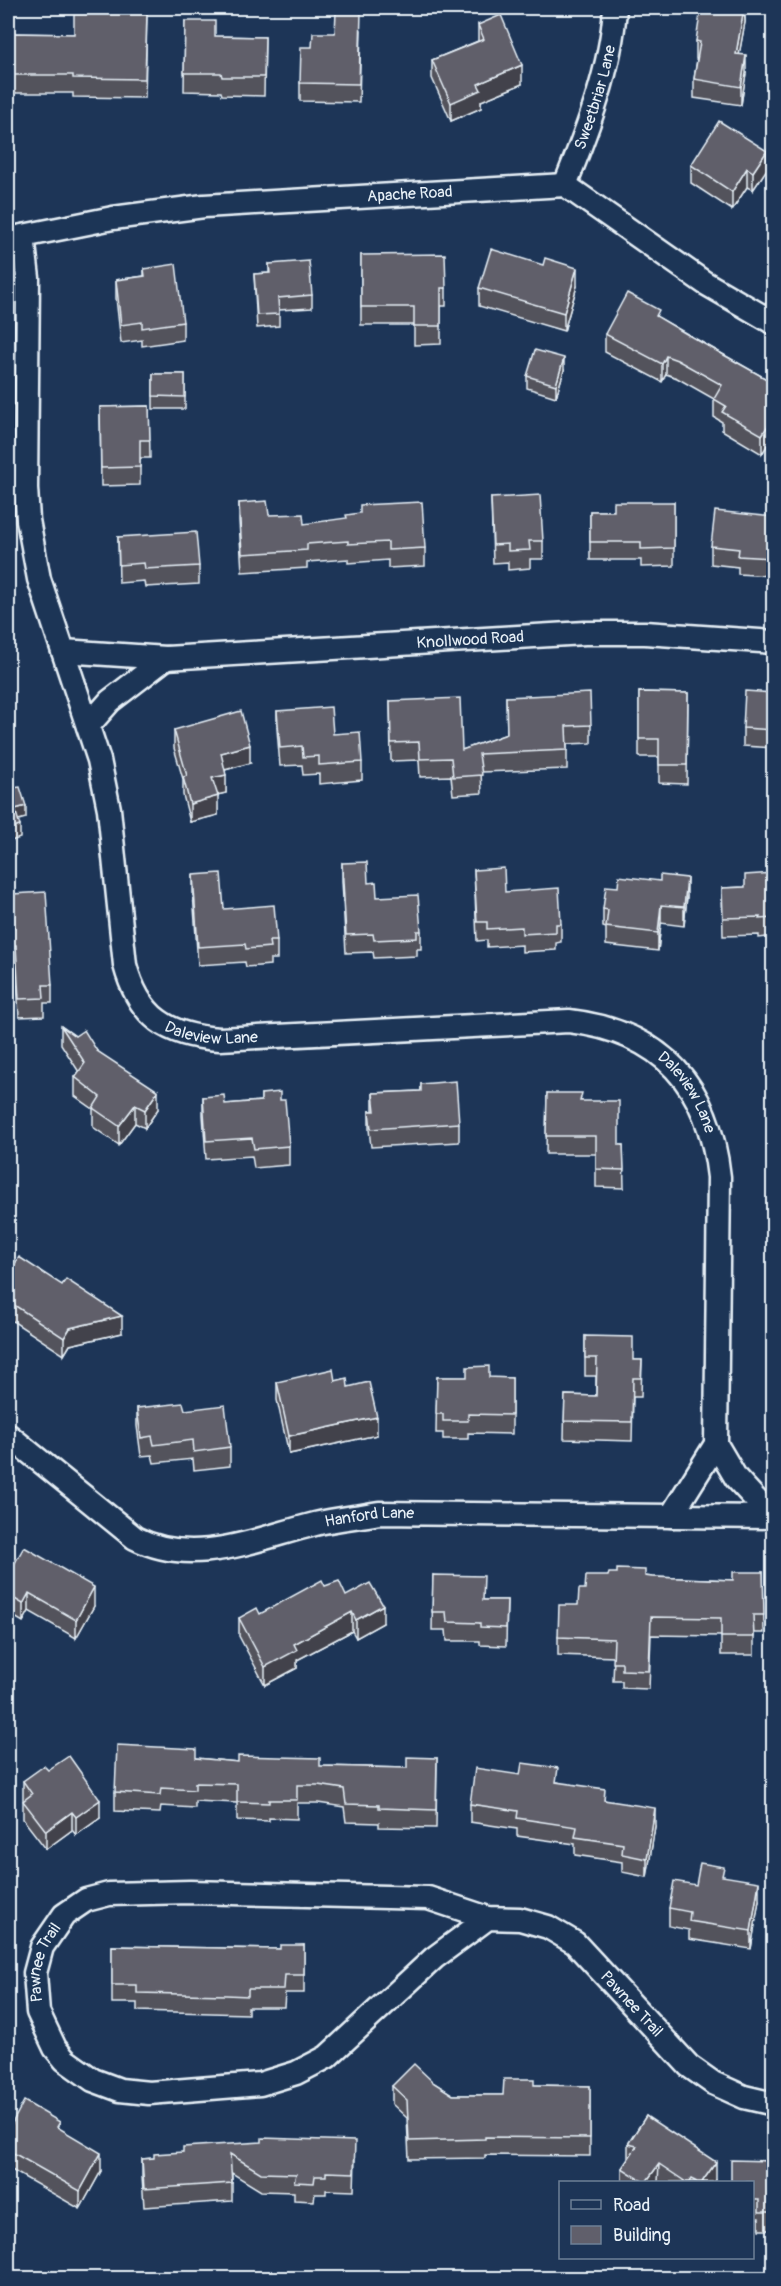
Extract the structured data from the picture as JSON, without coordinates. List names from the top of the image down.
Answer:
{
  "streets": {
    "street": [
      "Sweetbriar Lane",
      "Apache Road",
      "Knollwood Road",
      "Daleview Lane",
      "Hanford Lane",
      "Pawnee Trail"
    ]
  },
  "crossings": [
    ["Sweetbriar Lane", "Apache Road"],
    ["Apache Road", "Daleview Lane"],
    ["Knollwood Road", "Daleview Lane"]
  ],
  "legend": ["Road", "Building"]
}
